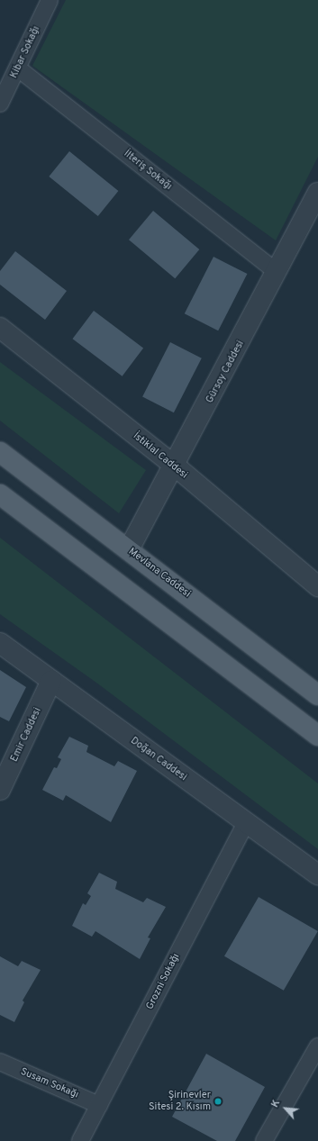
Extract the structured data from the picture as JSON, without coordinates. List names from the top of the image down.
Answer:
{
  "streets": {
    "main road": ["Mevlana Caddesi"],
    "street": [
      "Kibar Sokağı",
      "İlteriş Sokağı",
      "Gürsoy Caddesi",
      "İstiklal Caddesi",
      "Emir Caddesi",
      "Doğan Caddesi",
      "Grozni Sokağı",
      "Susam Sokağı"
    ]
  },
  "crossings": [
    ["Kibar Sokağı", "İlteriş Sokağı"],
    ["İlteriş Sokağı", "Gürsoy Caddesi"],
    ["Gürsoy Caddesi", "İstiklal Caddesi"],
    ["Gürsoy Caddesi", "Mevlana Caddesi"],
    ["Emir Caddesi", "Doğan Caddesi"],
    ["Doğan Caddesi", "Grozni Sokağı"],
    ["Grozni Sokağı", "Susam Sokağı"]
  ],
  "places": ["Şirinevler Sitesi 2. Kısım"],
  "north": "top left"
}
